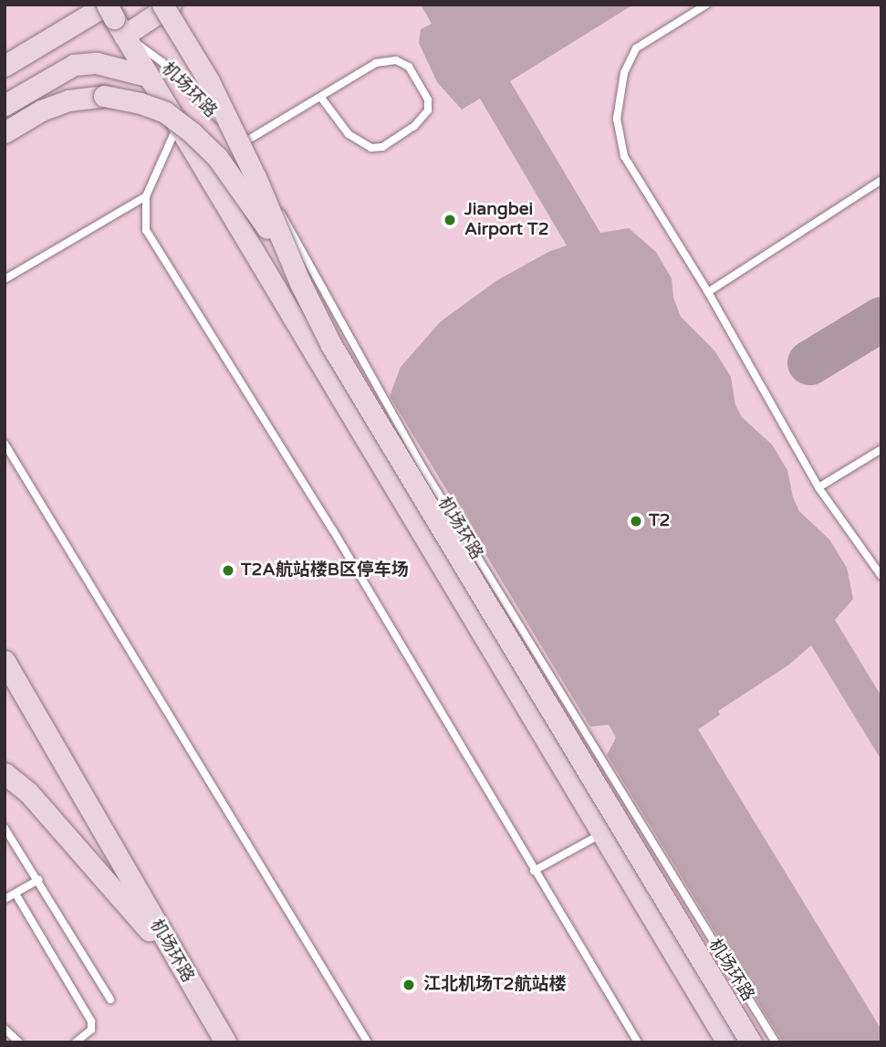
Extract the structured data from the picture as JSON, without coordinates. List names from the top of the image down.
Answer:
{
  "streets": {
    "street": ["机场环路"]
  },
  "places": [
    "Jiangbei Airport T2",
    "T2",
    "T2A航站楼B区停车场",
    "江北机场T2航站楼"
  ]
}
